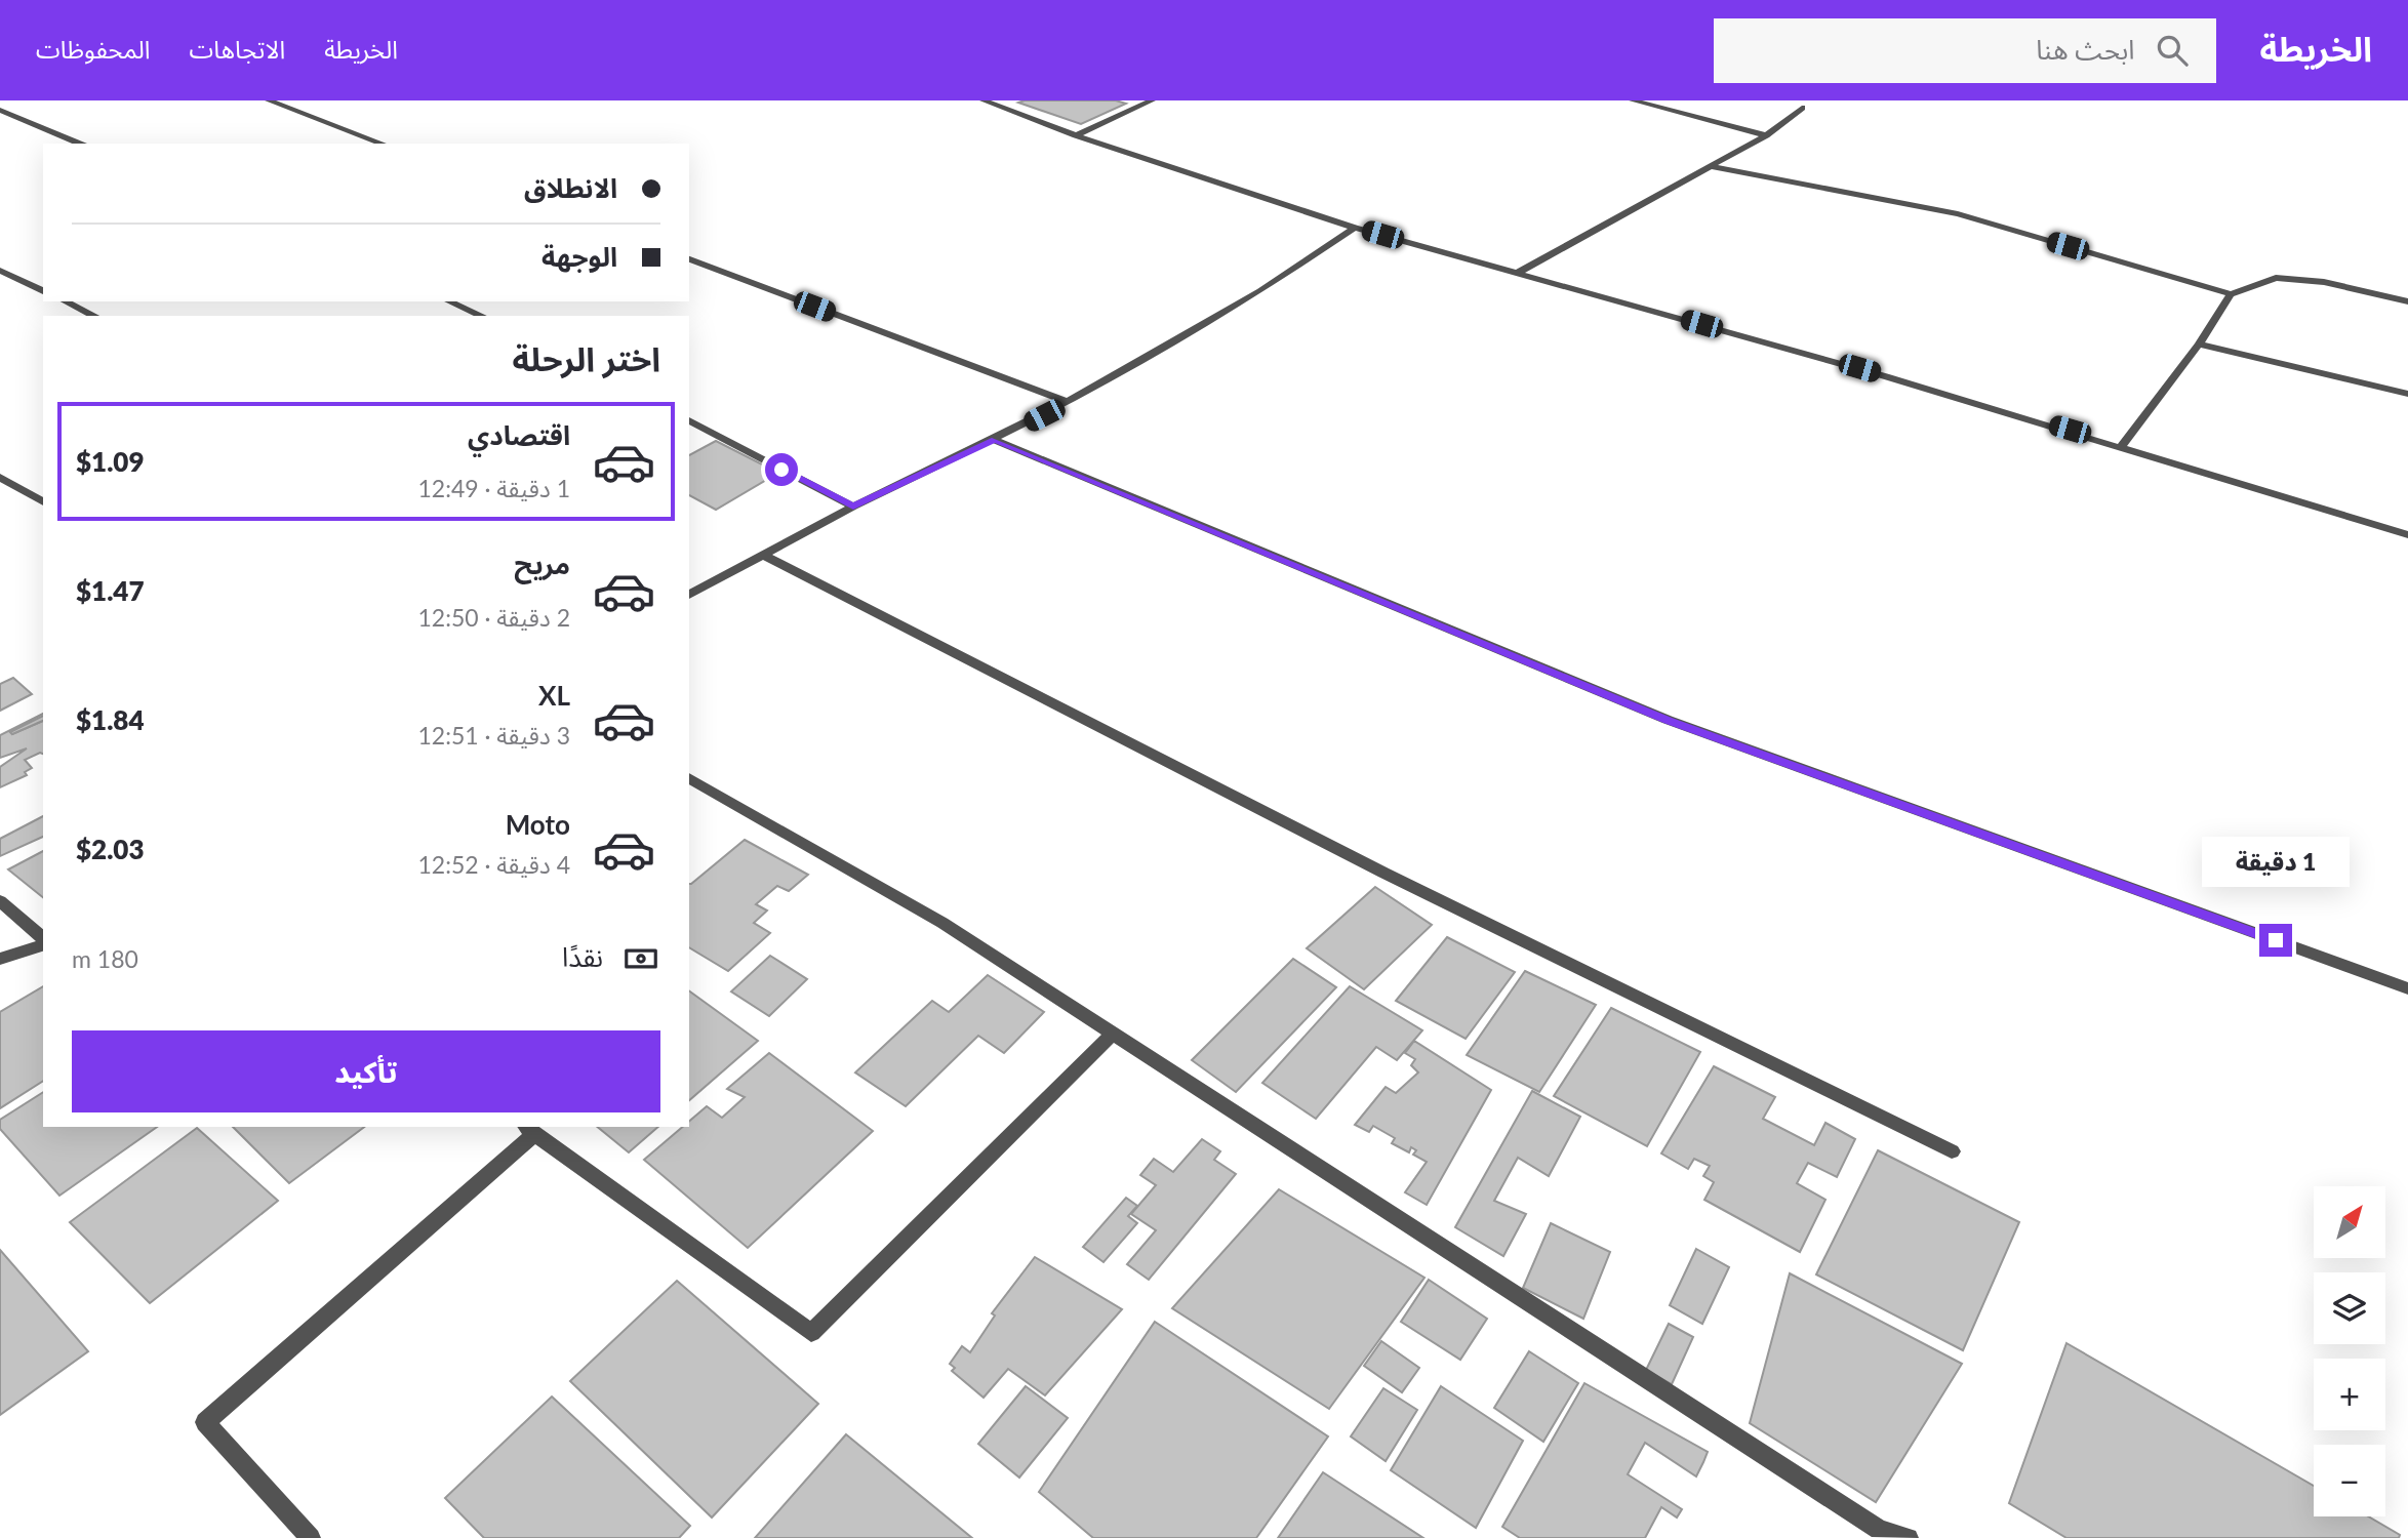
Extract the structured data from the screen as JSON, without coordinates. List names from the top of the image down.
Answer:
{
  "north": "top right",
  "page": {
    "header": "الخريطة",
    "search": "ابحث هنا",
    "nav": ["الخريطة", "الاتجاهات", "المحفوظات"],
    "banner": ["الانطلاق", "الوجهة"],
    "heading": "اختر الرحلة",
    "list": [
      {
        "name": "اقتصادي",
        "note": "1 دقيقة · 12:49",
        "value": "$1.09"
      },
      {
        "name": "مريح",
        "note": "2 دقيقة · 12:50",
        "value": "$1.47"
      },
      {
        "name": "XL",
        "note": "3 دقيقة · 12:51",
        "value": "$1.84"
      },
      {
        "name": "Moto",
        "note": "4 دقيقة · 12:52",
        "value": "$2.03"
      }
    ],
    "bubble": "1 دقيقة",
    "pay": ["نقدًا", "180 m"],
    "buttons": "تأكيد",
    "map_buttons": ["+", "−"]
  }
}
